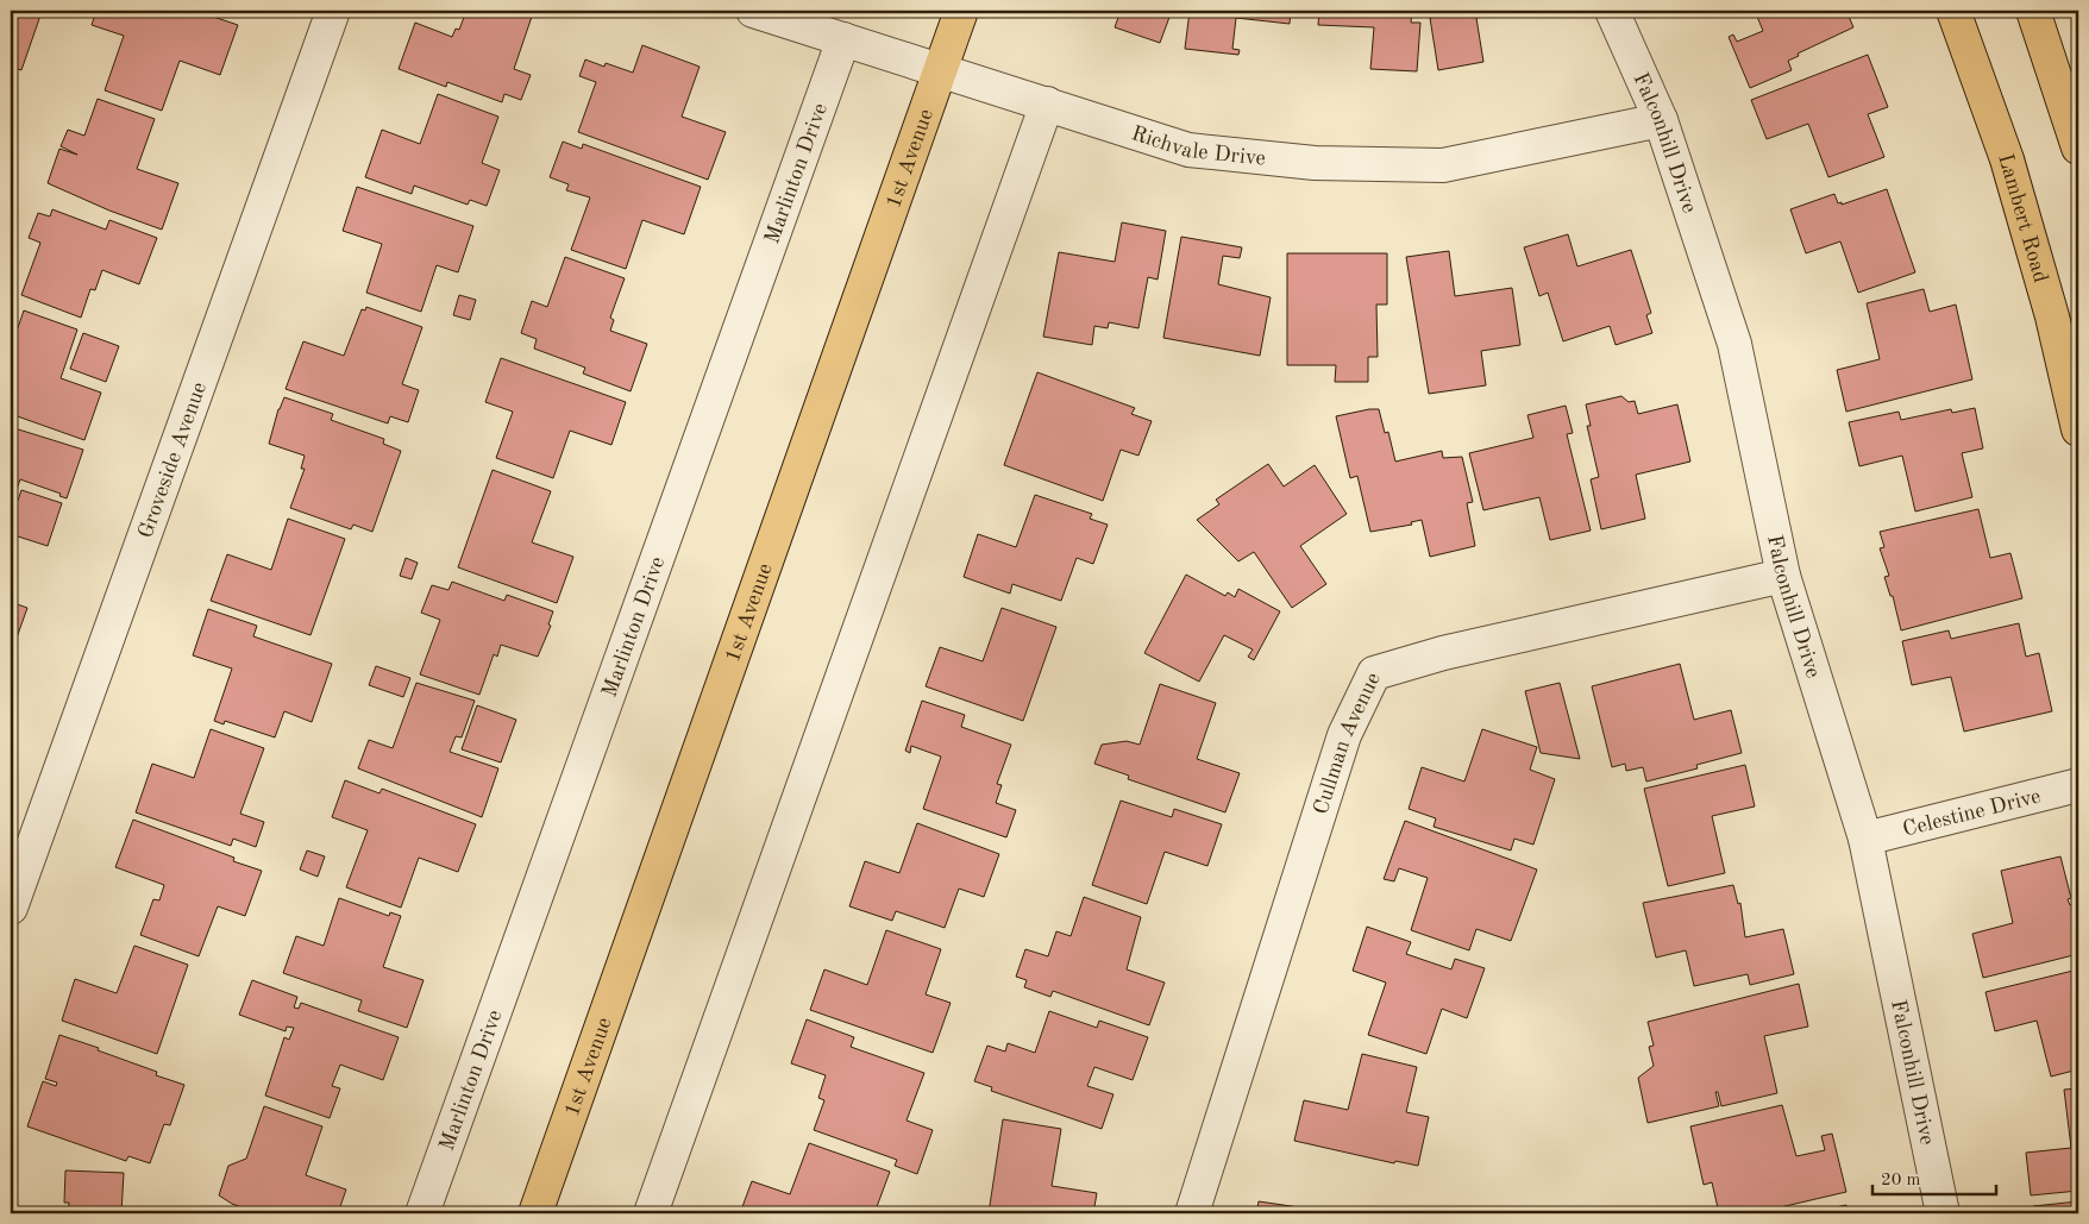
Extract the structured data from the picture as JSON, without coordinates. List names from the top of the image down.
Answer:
{
  "streets": {
    "main road": ["1st Avenue", "Lambert Road"],
    "street": [
      "Richvale Drive",
      "Falconhill Drive",
      "Marlinton Drive",
      "Groveside Avenue",
      "Cullman Avenue",
      "Celestine Drive"
    ]
  },
  "crossings": [
    ["Richvale Drive", "Falconhill Drive"],
    ["Richvale Drive", "1st Avenue"],
    ["Richvale Drive", "Marlinton Drive"],
    ["Falconhill Drive", "Cullman Avenue"],
    ["Falconhill Drive", "Celestine Drive"]
  ],
  "scale_bar": "20 m"
}
